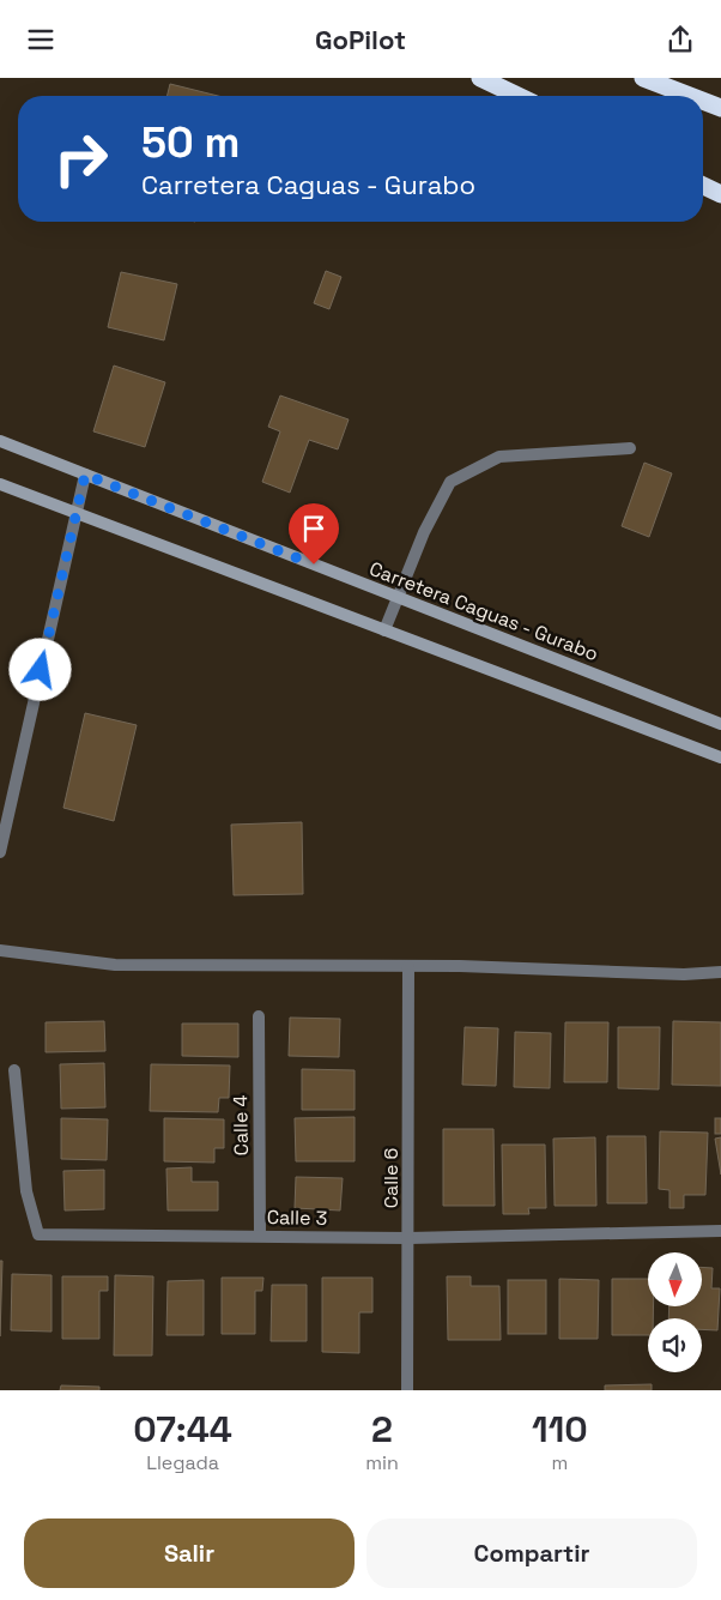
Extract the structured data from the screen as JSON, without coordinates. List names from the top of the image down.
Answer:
{
  "streets": {
    "main road": ["Carretera Caguas - Gurabo"],
    "street": ["Calle 4", "Calle 6", "Calle 3"]
  },
  "crossings": [
    ["Calle 4", "Calle 3"],
    ["Calle 6", "Calle 3"]
  ],
  "north": "bottom",
  "page": {
    "header": "GoPilot",
    "turn": ["50 m", "Carretera Caguas - Gurabo"],
    "eta": [
      "07:44",
      "Llegada",
      "2",
      "min",
      "110",
      "m"
    ],
    "buttons": ["Salir", "Compartir"]
  }
}
